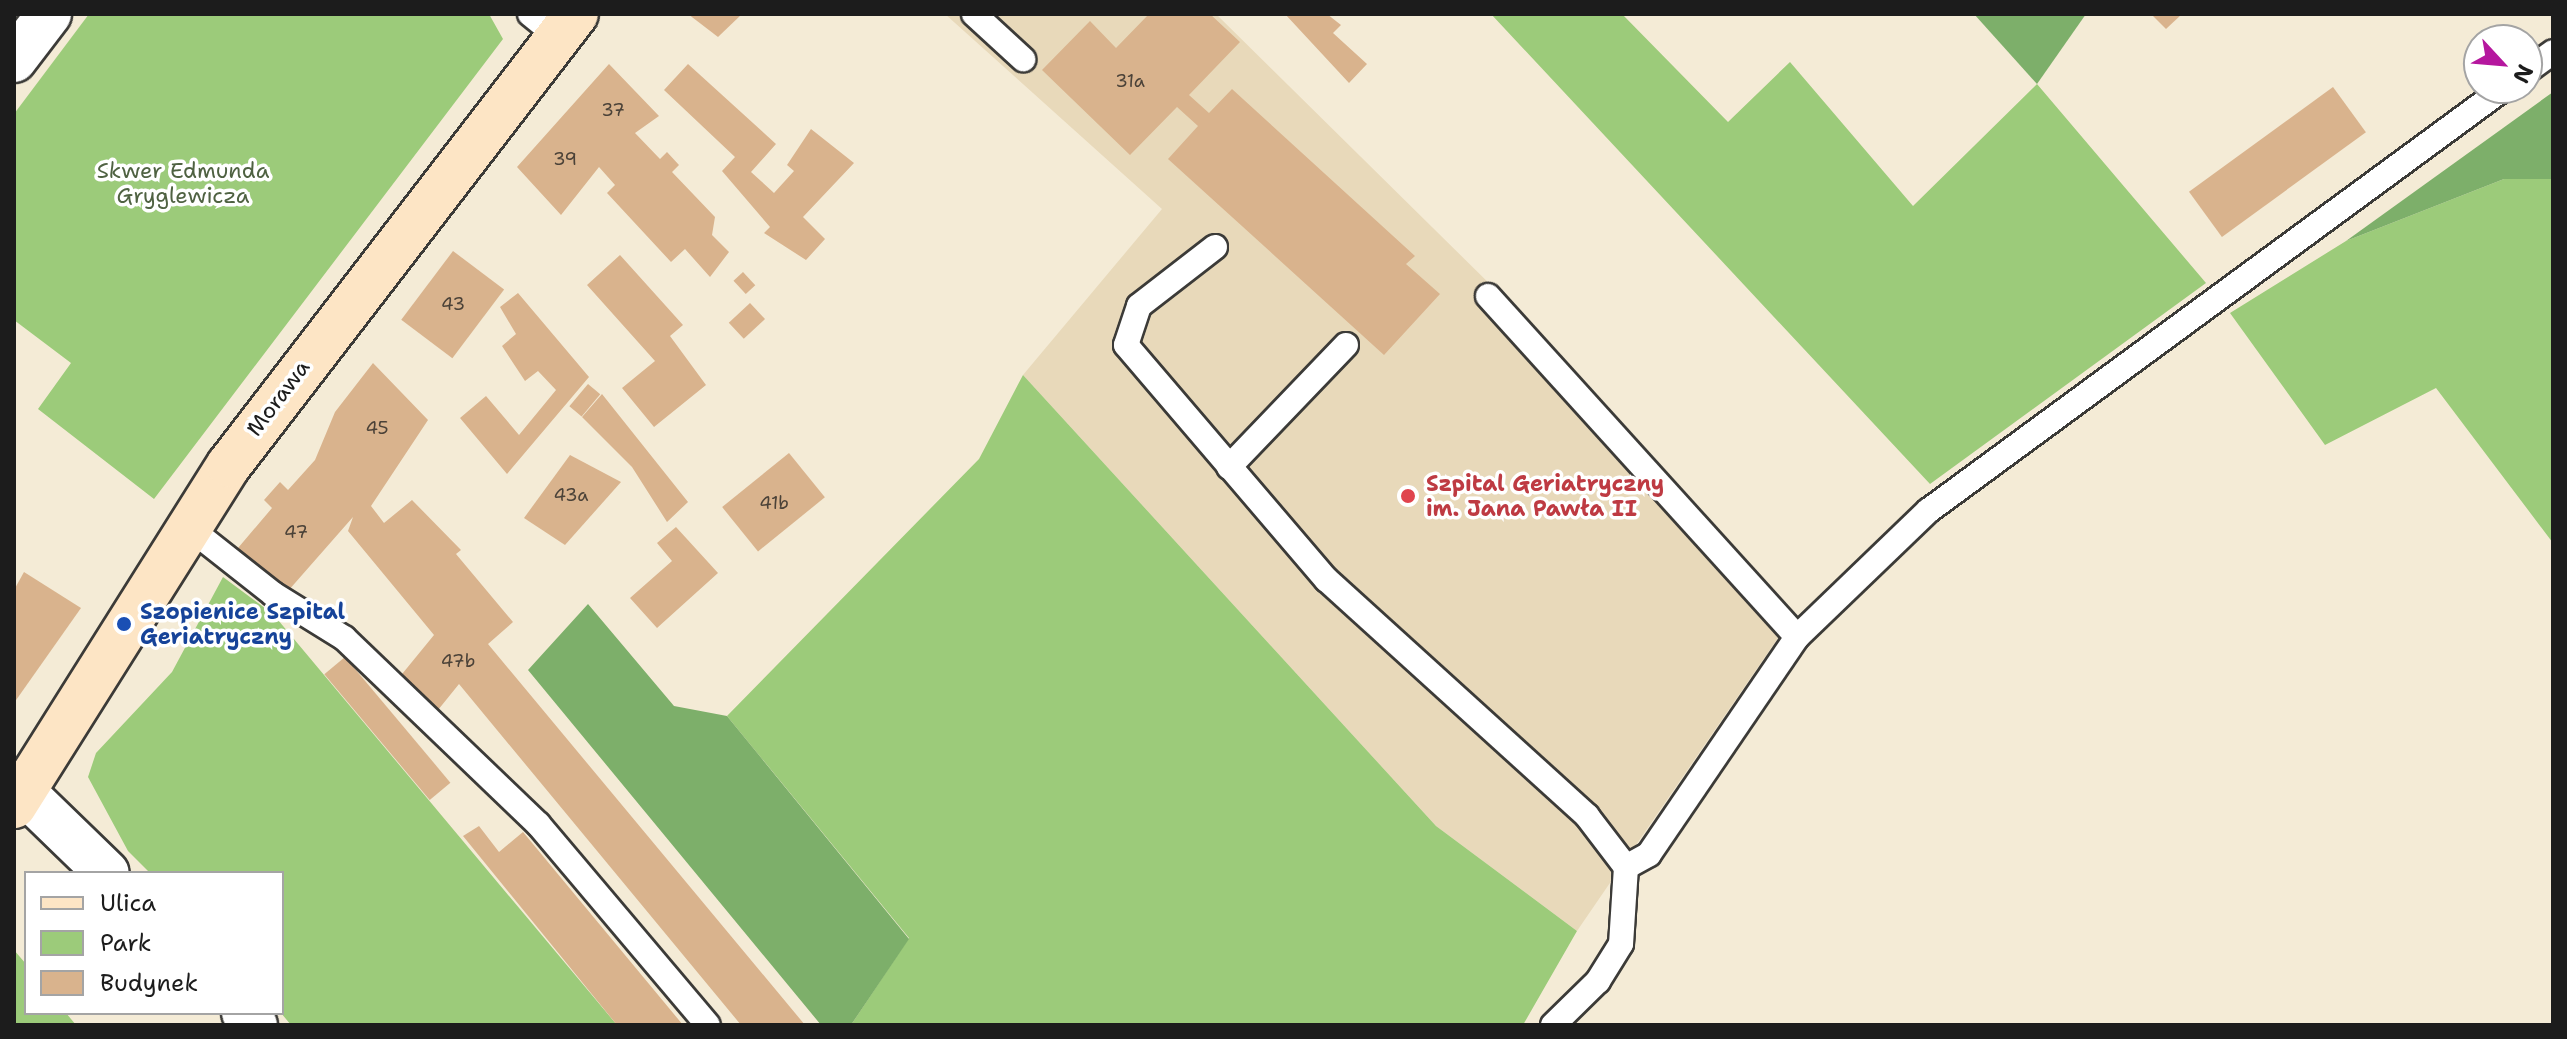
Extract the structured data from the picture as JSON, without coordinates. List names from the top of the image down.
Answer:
{
  "streets": {
    "street": ["Morawa"]
  },
  "parks": ["Skwer Edmunda Gryglewicza"],
  "places": ["Szpital Geriatryczny im. Jana Pawła II", "Szopienice Szpital Geriatryczny"],
  "house_numbers": [
    "31a",
    "37",
    "39",
    "43",
    "45",
    "43a",
    "41b",
    "47",
    "47b"
  ],
  "legend": ["Ulica", "Park", "Budynek"],
  "north": "bottom right"
}
